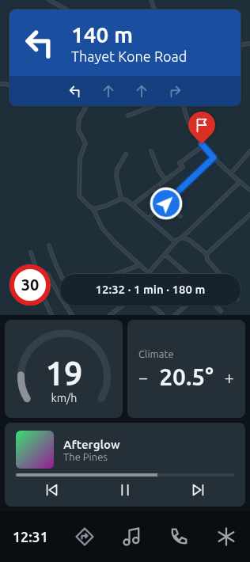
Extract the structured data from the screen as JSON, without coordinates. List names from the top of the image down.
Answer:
{
  "page": {
    "turn": ["140 m", "Thayet Kone Road"],
    "limit": "30",
    "trip": "12:32 · 1 min · 180 m",
    "tile": "Climate",
    "heat": ["−", "20.5°", "+"],
    "song": ["Afterglow", "The Pines"],
    "tabs": "12:31",
    "gauge": ["19", "km/h"]
  }
}
